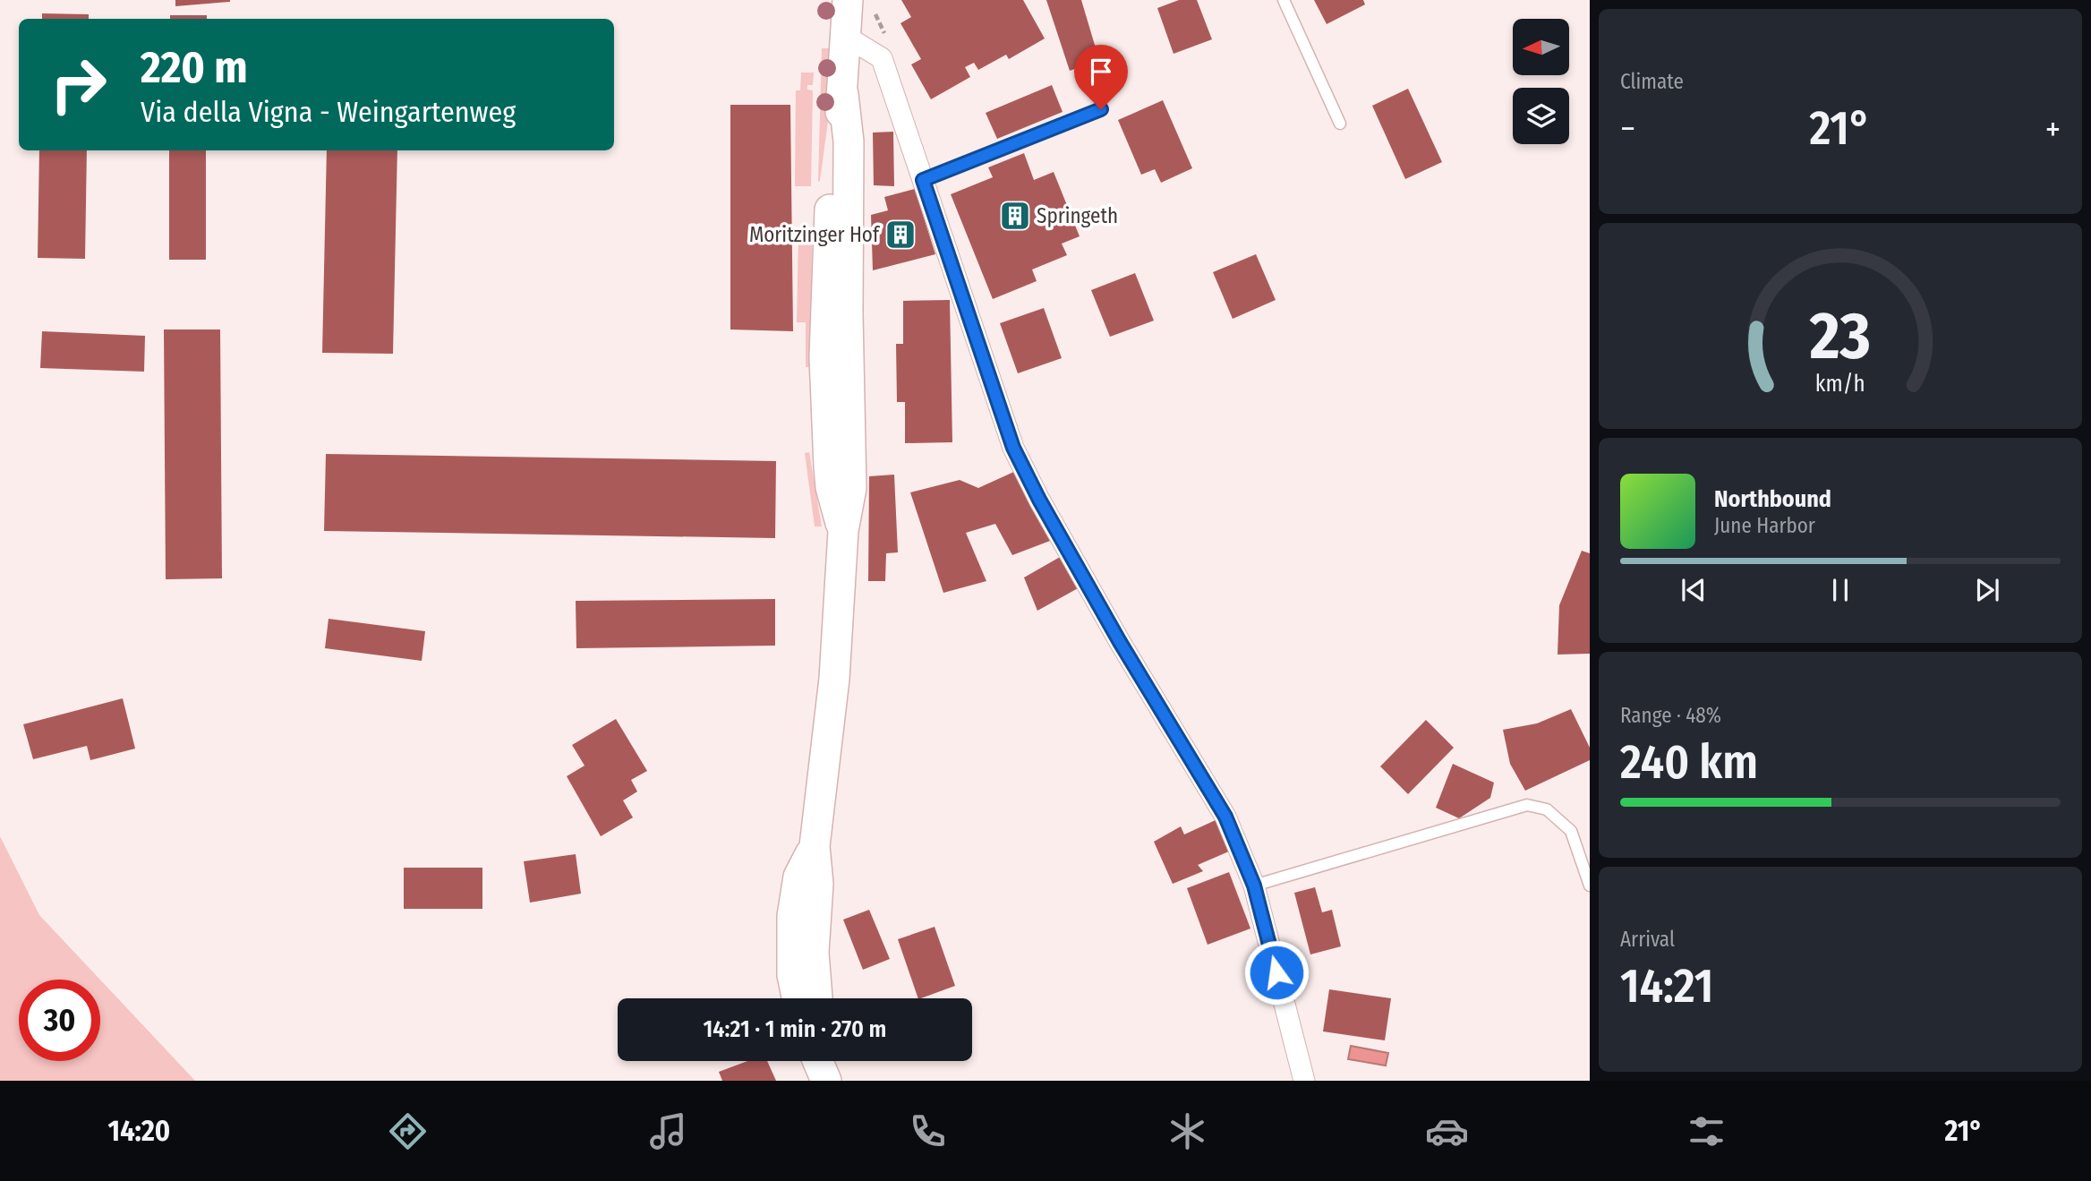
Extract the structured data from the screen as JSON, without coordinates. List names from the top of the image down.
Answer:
{
  "places": {
    "building": ["Springeth", "Moritzinger Hof"]
  },
  "north": "left",
  "page": {
    "tile": [
      "Climate",
      ["Range · 48%", "240 km"],
      ["Arrival", "14:21"]
    ],
    "turn": ["220 m", "Via della Vigna - Weingartenweg"],
    "heat": ["−", "21°", "+"],
    "song": ["Northbound", "June Harbor"],
    "limit": "30",
    "trip": "14:21 · 1 min · 270 m",
    "tabs": ["14:20", "21°"],
    "gauge": ["23", "km/h"]
  }
}
